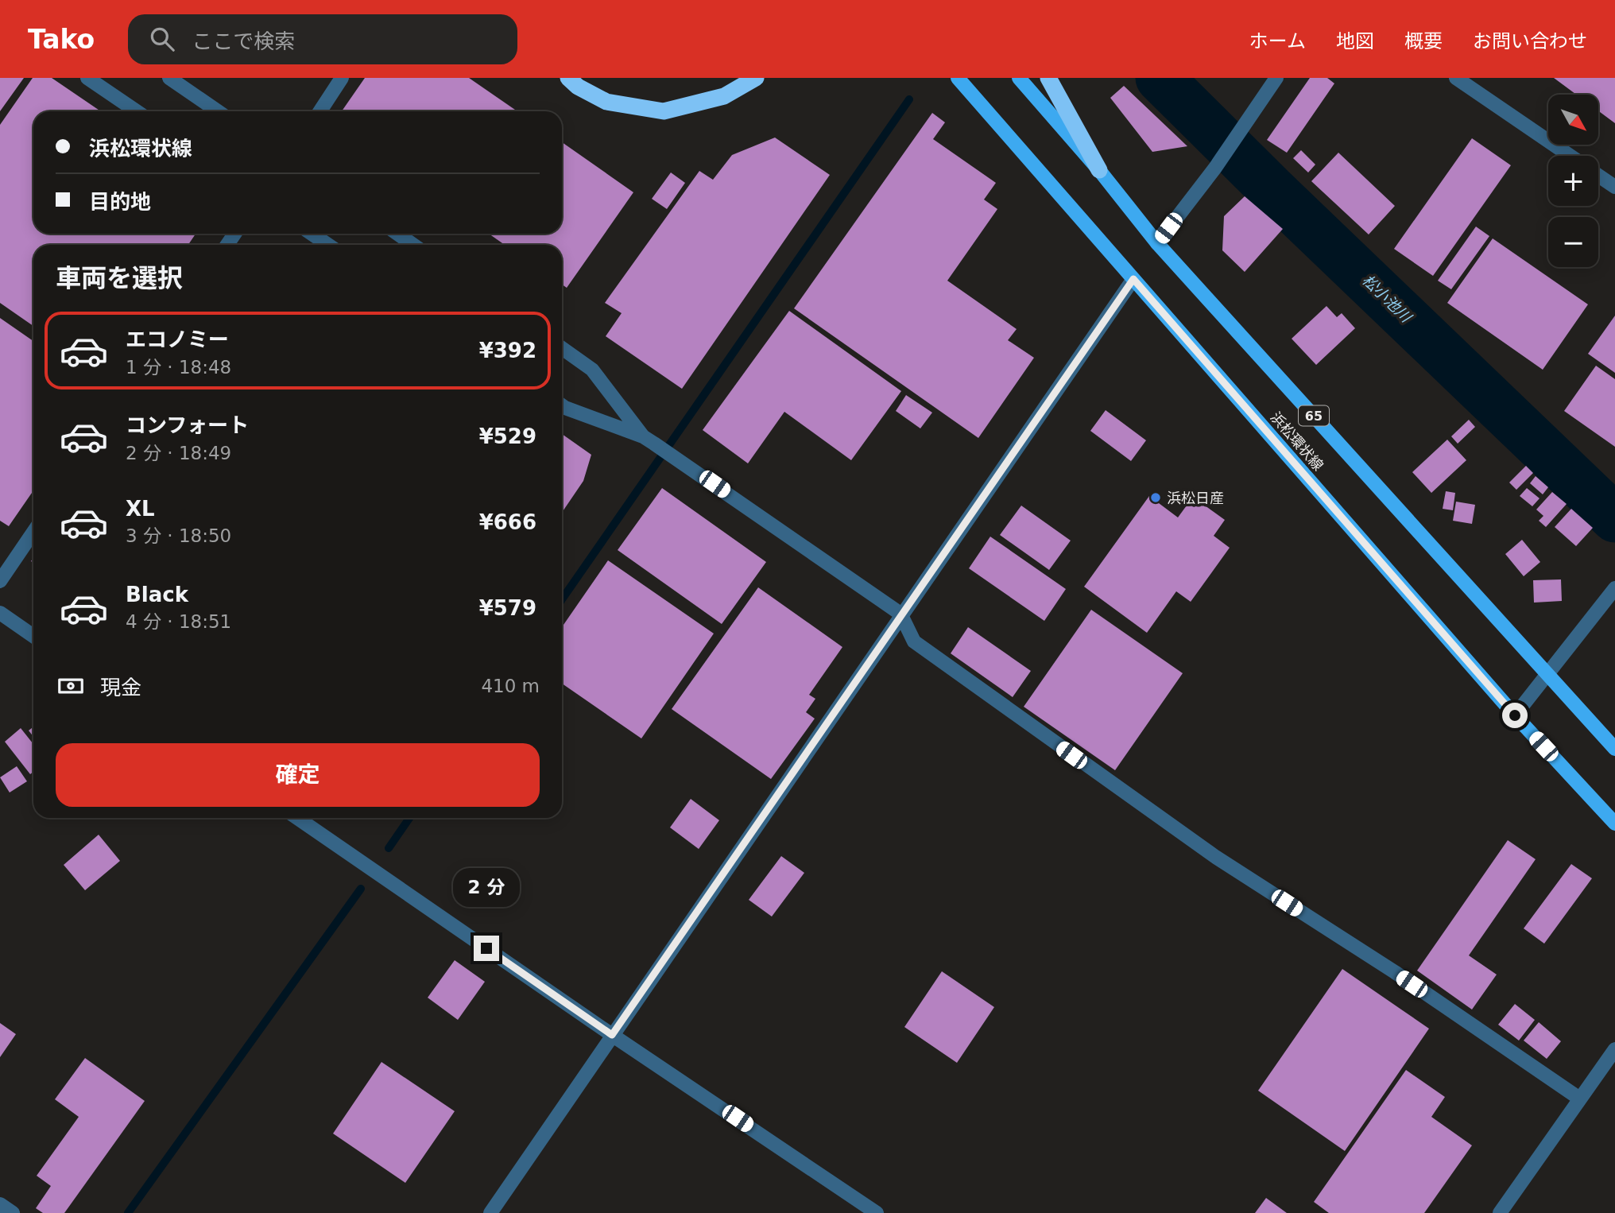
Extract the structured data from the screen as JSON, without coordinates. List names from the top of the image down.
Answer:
{
  "streets": {
    "main road": ["65", "浜松環状線"]
  },
  "water": ["松小池川"],
  "places": ["浜松日産"],
  "north": "bottom right",
  "page": {
    "header": "Tako",
    "search": "ここで検索",
    "nav": [
      "ホーム",
      "地図",
      "概要",
      "お問い合わせ"
    ],
    "map_buttons": ["+", "−"],
    "banner": ["浜松環状線", "目的地"],
    "heading": "車両を選択",
    "list": [
      {
        "name": "エコノミー",
        "note": "1 分 · 18:48",
        "value": "¥392"
      },
      {
        "name": "コンフォート",
        "note": "2 分 · 18:49",
        "value": "¥529"
      },
      {
        "name": "XL",
        "note": "3 分 · 18:50",
        "value": "¥666"
      },
      {
        "name": "Black",
        "note": "4 分 · 18:51",
        "value": "¥579"
      }
    ],
    "pay": ["現金", "410 m"],
    "buttons": "確定",
    "bubble": "2 分"
  }
}
